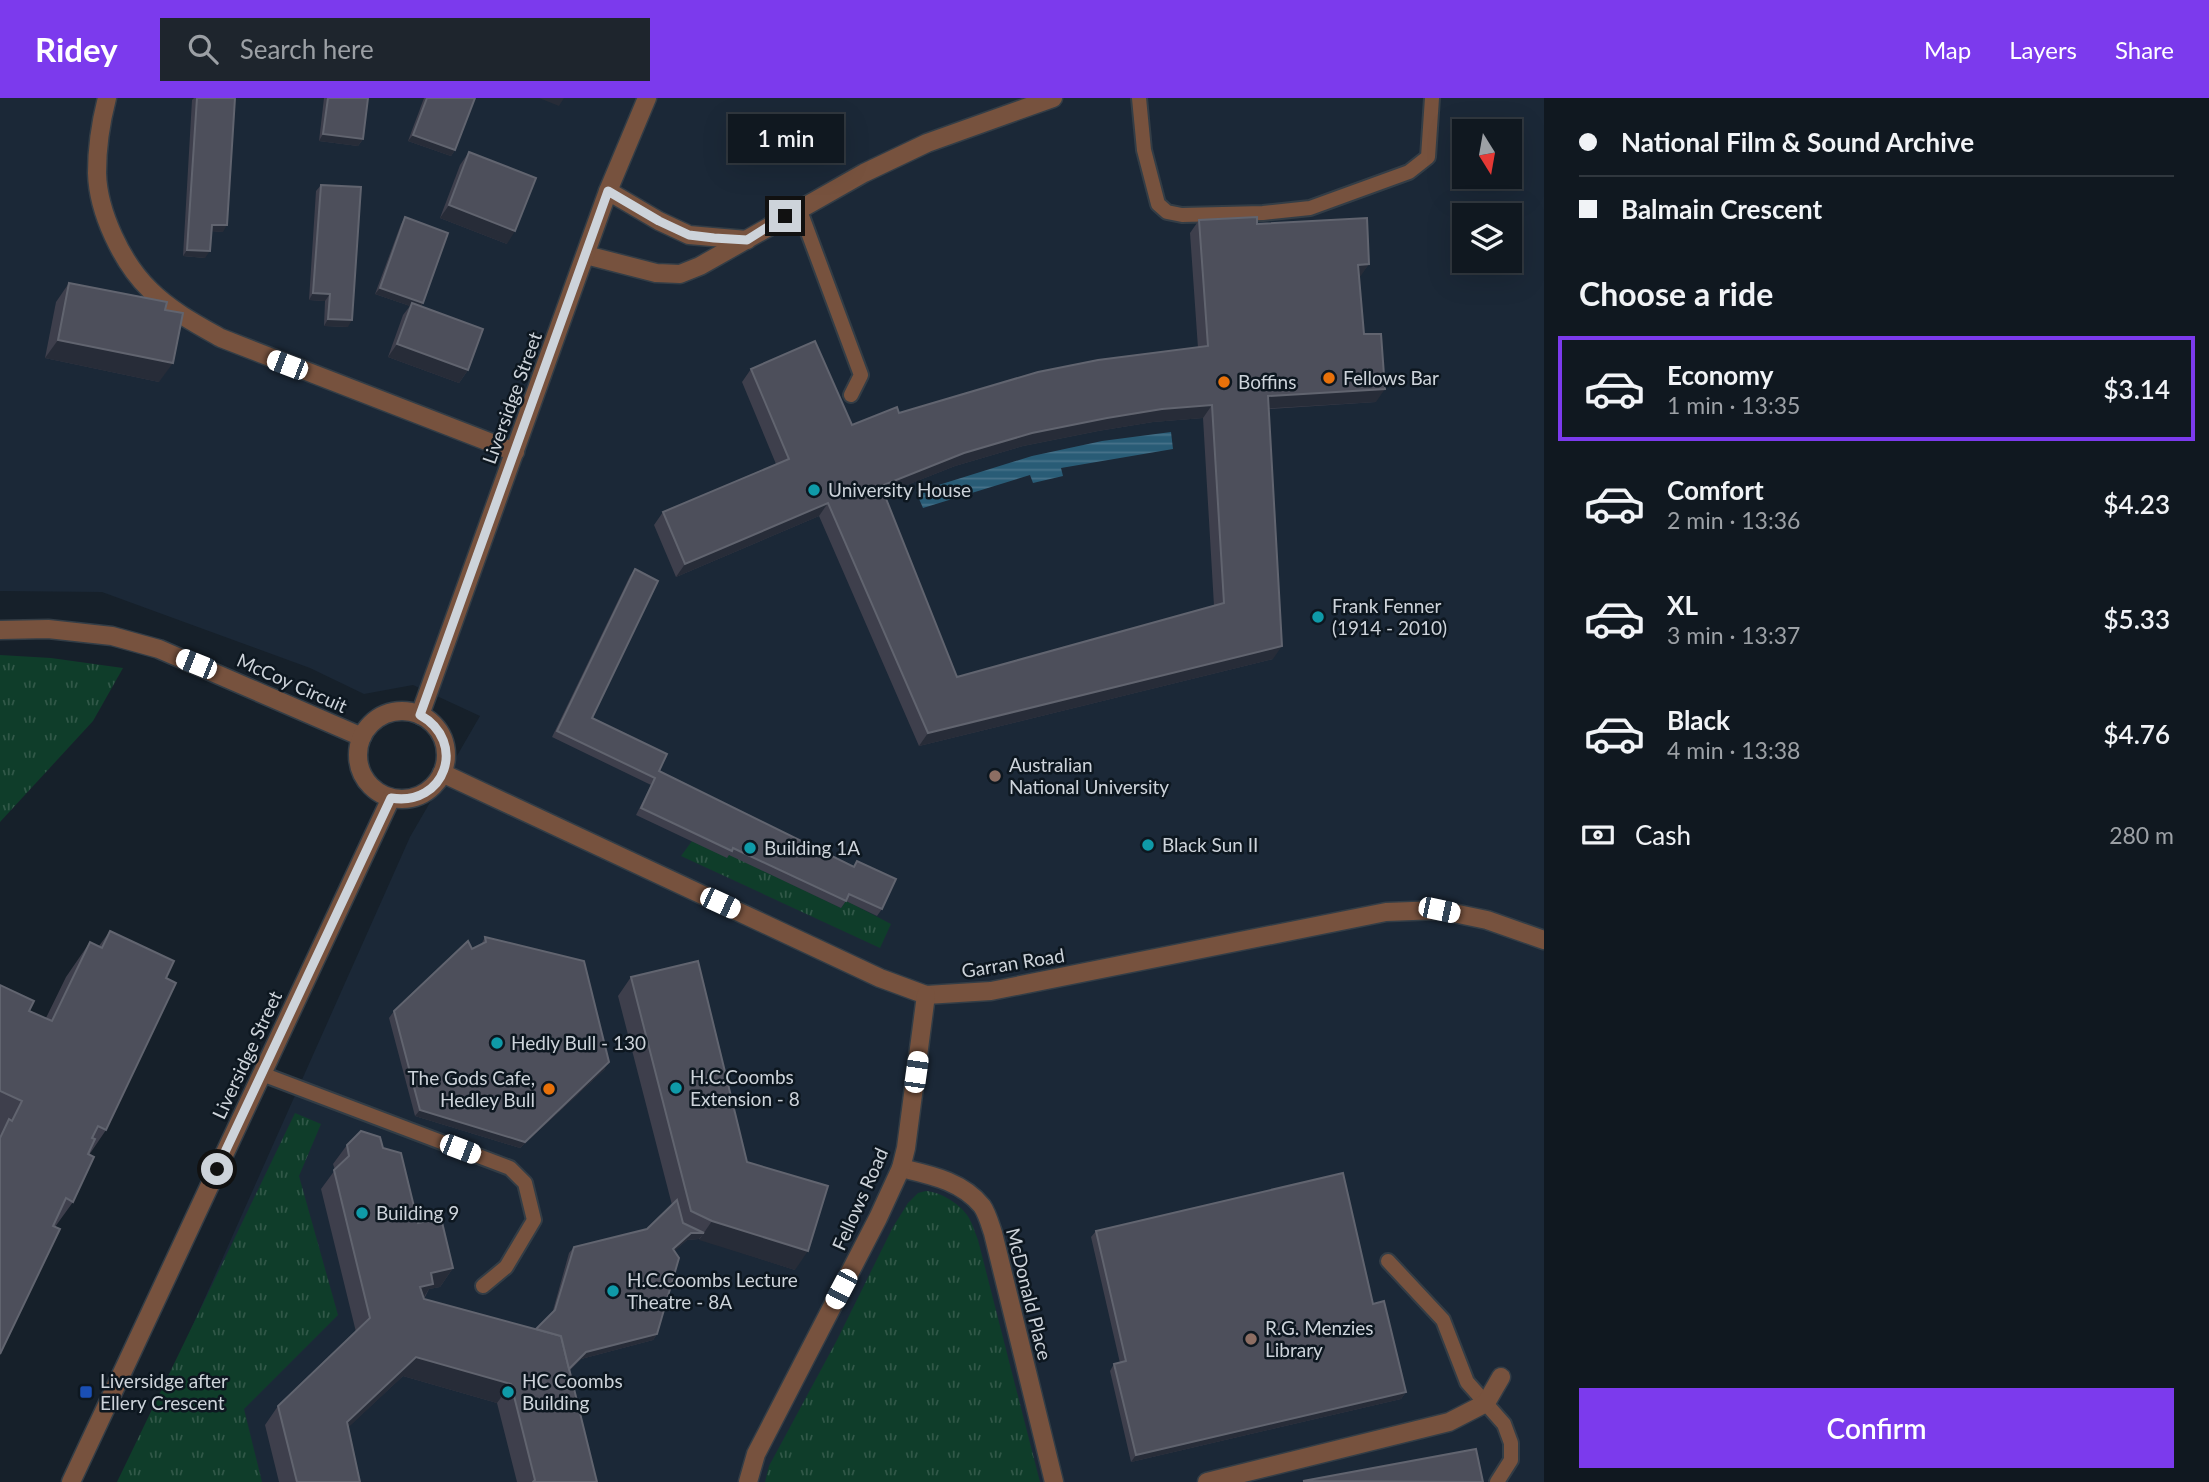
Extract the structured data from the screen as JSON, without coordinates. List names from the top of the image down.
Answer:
{
  "streets": {
    "street": [
      "Liversidge Street",
      "McCoy Circuit",
      "Garran Road",
      "Fellows Road",
      "McDonald Place"
    ]
  },
  "crossings": [
    ["Liversidge Street", "McCoy Circuit"],
    ["Liversidge Street", "Garran Road"],
    ["McCoy Circuit", "Garran Road"],
    ["Garran Road", "Fellows Road"],
    ["Fellows Road", "McDonald Place"]
  ],
  "places": {
    "other": [
      "Fellows Bar",
      "Boffins",
      "University House",
      "Frank Fenner (1914 - 2010)",
      "Australian National University",
      "Black Sun II",
      "Building 1A",
      "Hedly Bull - 130",
      "H.C.Coombs Extension - 8",
      "The Gods Cafe, Hedley Bull",
      "Building 9",
      "H.C.Coombs Lecture Theatre - 8A",
      "R.G. Menzies Library",
      "HC Coombs Building"
    ],
    "transit": ["Liversidge after Ellery Crescent"]
  },
  "north": "bottom",
  "page": {
    "header": "Ridey",
    "search": "Search here",
    "nav": ["Map", "Layers", "Share"],
    "banner": ["National Film & Sound Archive", "Balmain Crescent"],
    "bubble": "1 min",
    "heading": "Choose a ride",
    "list": [
      {
        "name": "Economy",
        "note": "1 min · 13:35",
        "value": "$3.14"
      },
      {
        "name": "Comfort",
        "note": "2 min · 13:36",
        "value": "$4.23"
      },
      {
        "name": "XL",
        "note": "3 min · 13:37",
        "value": "$5.33"
      },
      {
        "name": "Black",
        "note": "4 min · 13:38",
        "value": "$4.76"
      }
    ],
    "pay": ["Cash", "280 m"],
    "buttons": "Confirm"
  }
}
